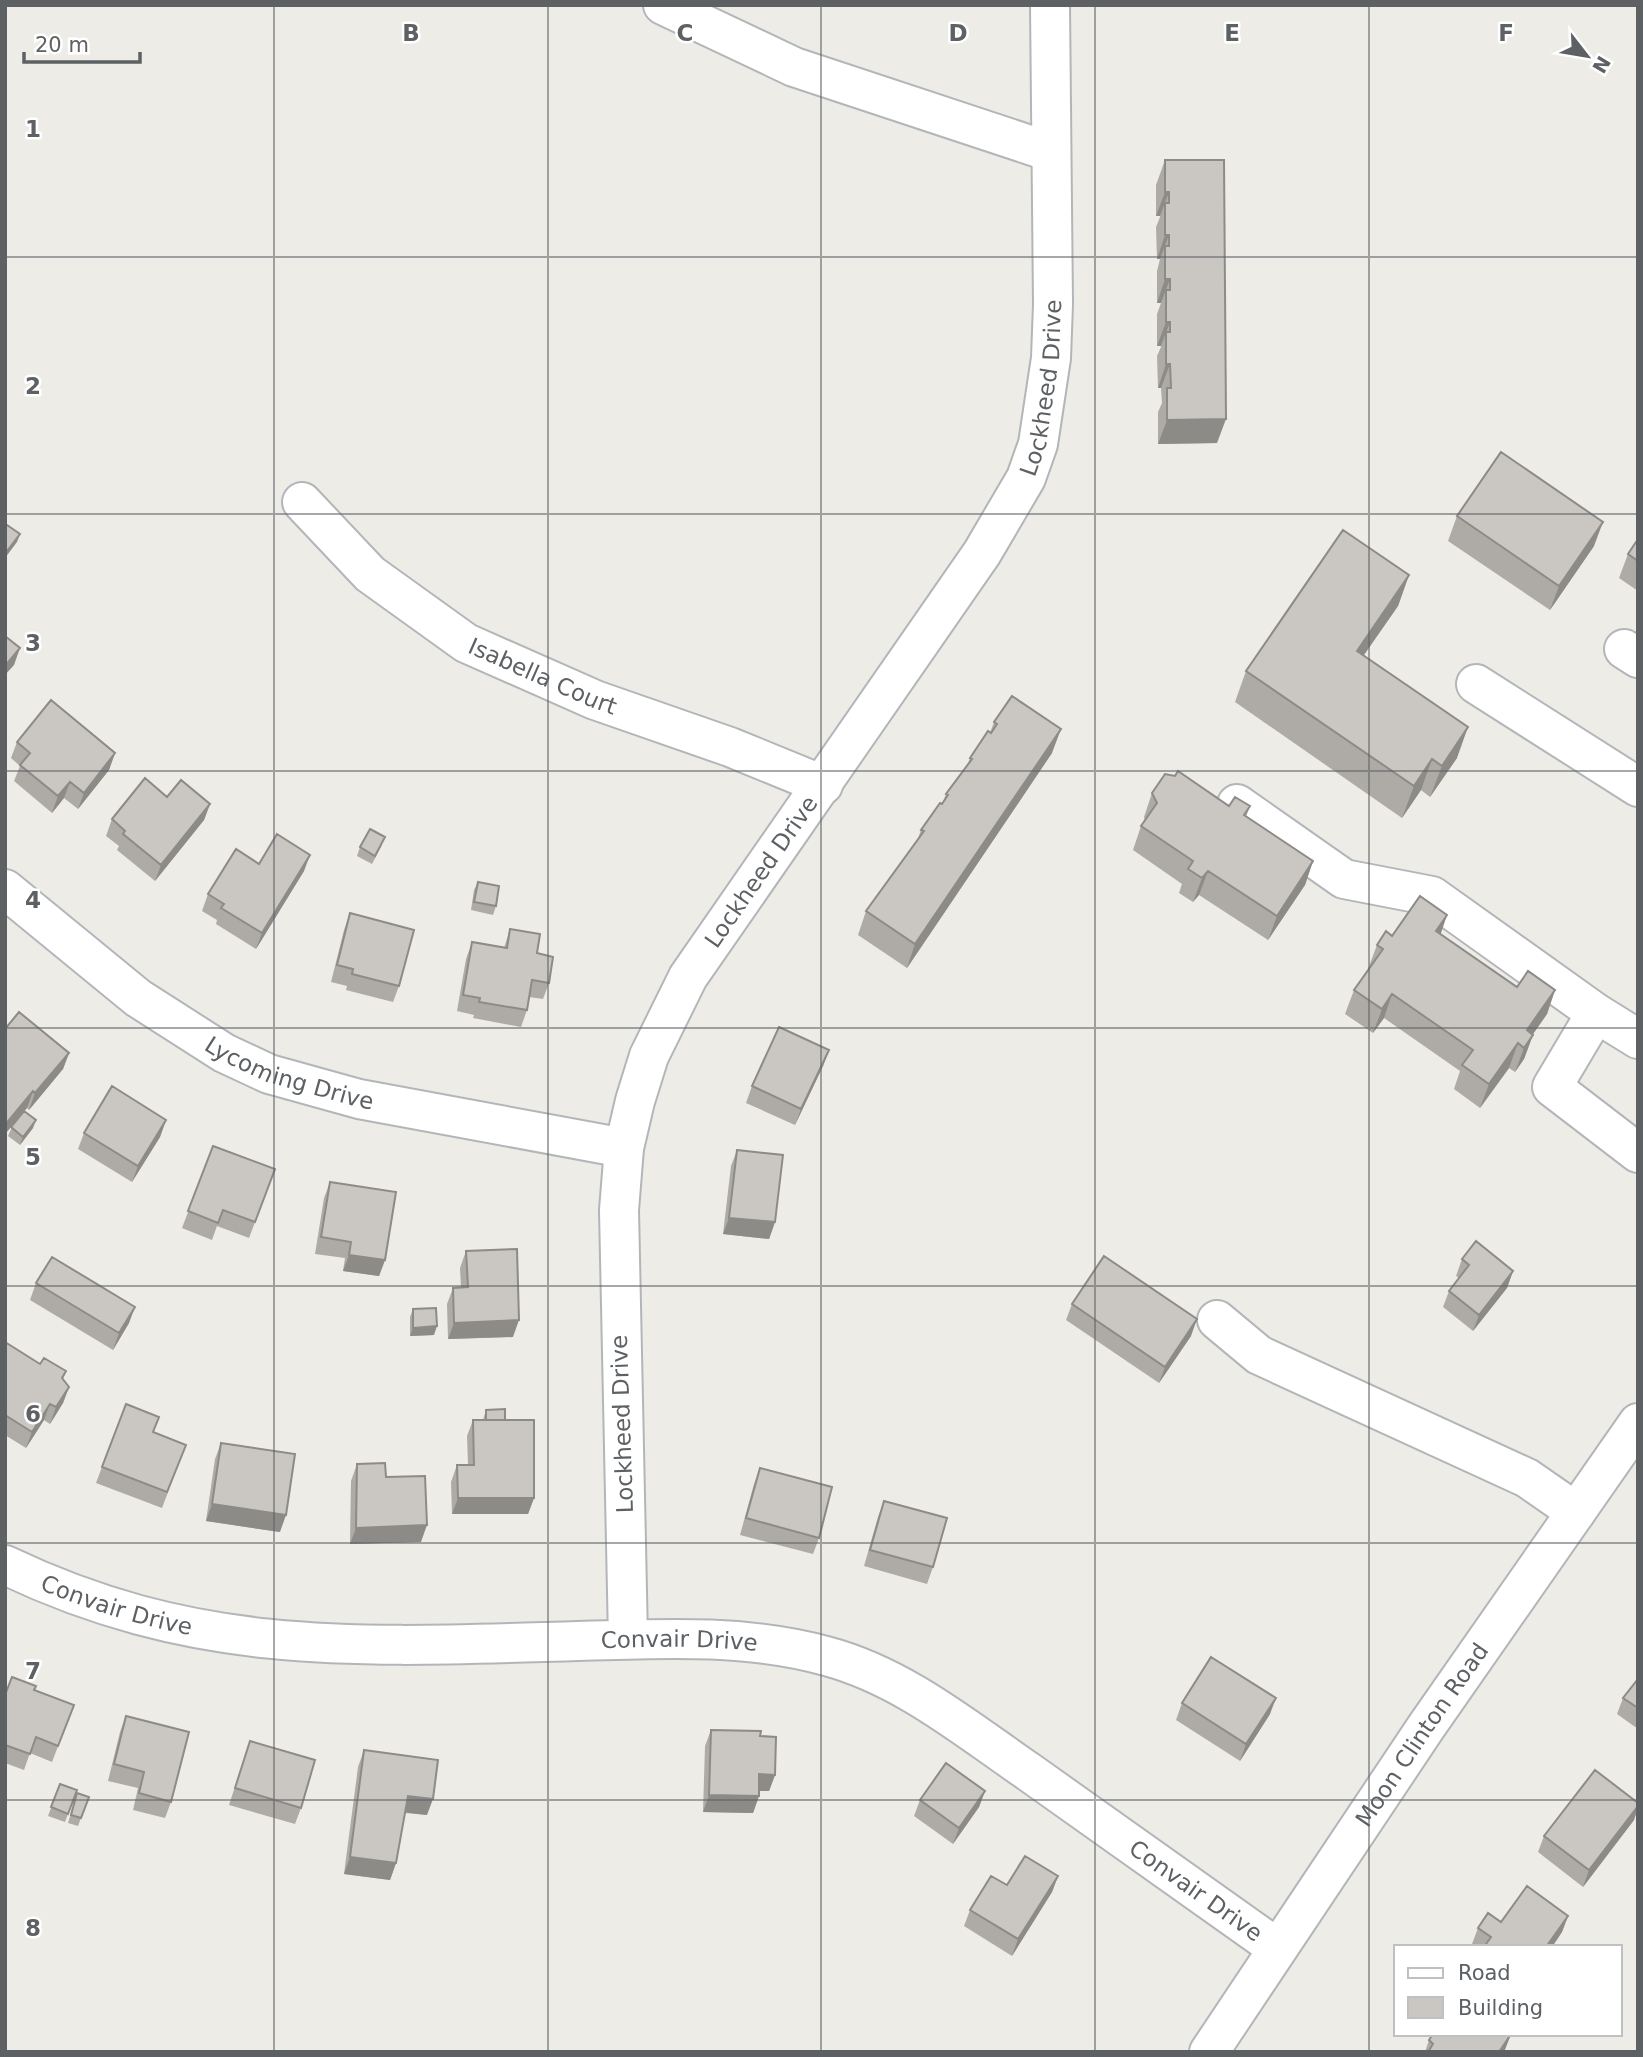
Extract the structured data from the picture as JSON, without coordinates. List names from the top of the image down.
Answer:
{
  "streets": {
    "street": [
      "Lockheed Drive",
      "Isabella Court",
      "Lycoming Drive",
      "Convair Drive",
      "Moon Clinton Road"
    ]
  },
  "crossings": [
    ["Lockheed Drive", "Isabella Court"],
    ["Lockheed Drive", "Lycoming Drive"],
    ["Lockheed Drive", "Convair Drive"],
    ["Convair Drive", "Moon Clinton Road"]
  ],
  "legend": ["Road", "Building"],
  "scale_bar": "20 m",
  "north": "bottom right",
  "grid": {
    "columns": [
      "B",
      "C",
      "D",
      "E",
      "F"
    ],
    "rows": [
      "1",
      "2",
      "3",
      "4",
      "5",
      "6",
      "7",
      "8"
    ]
  }
}
